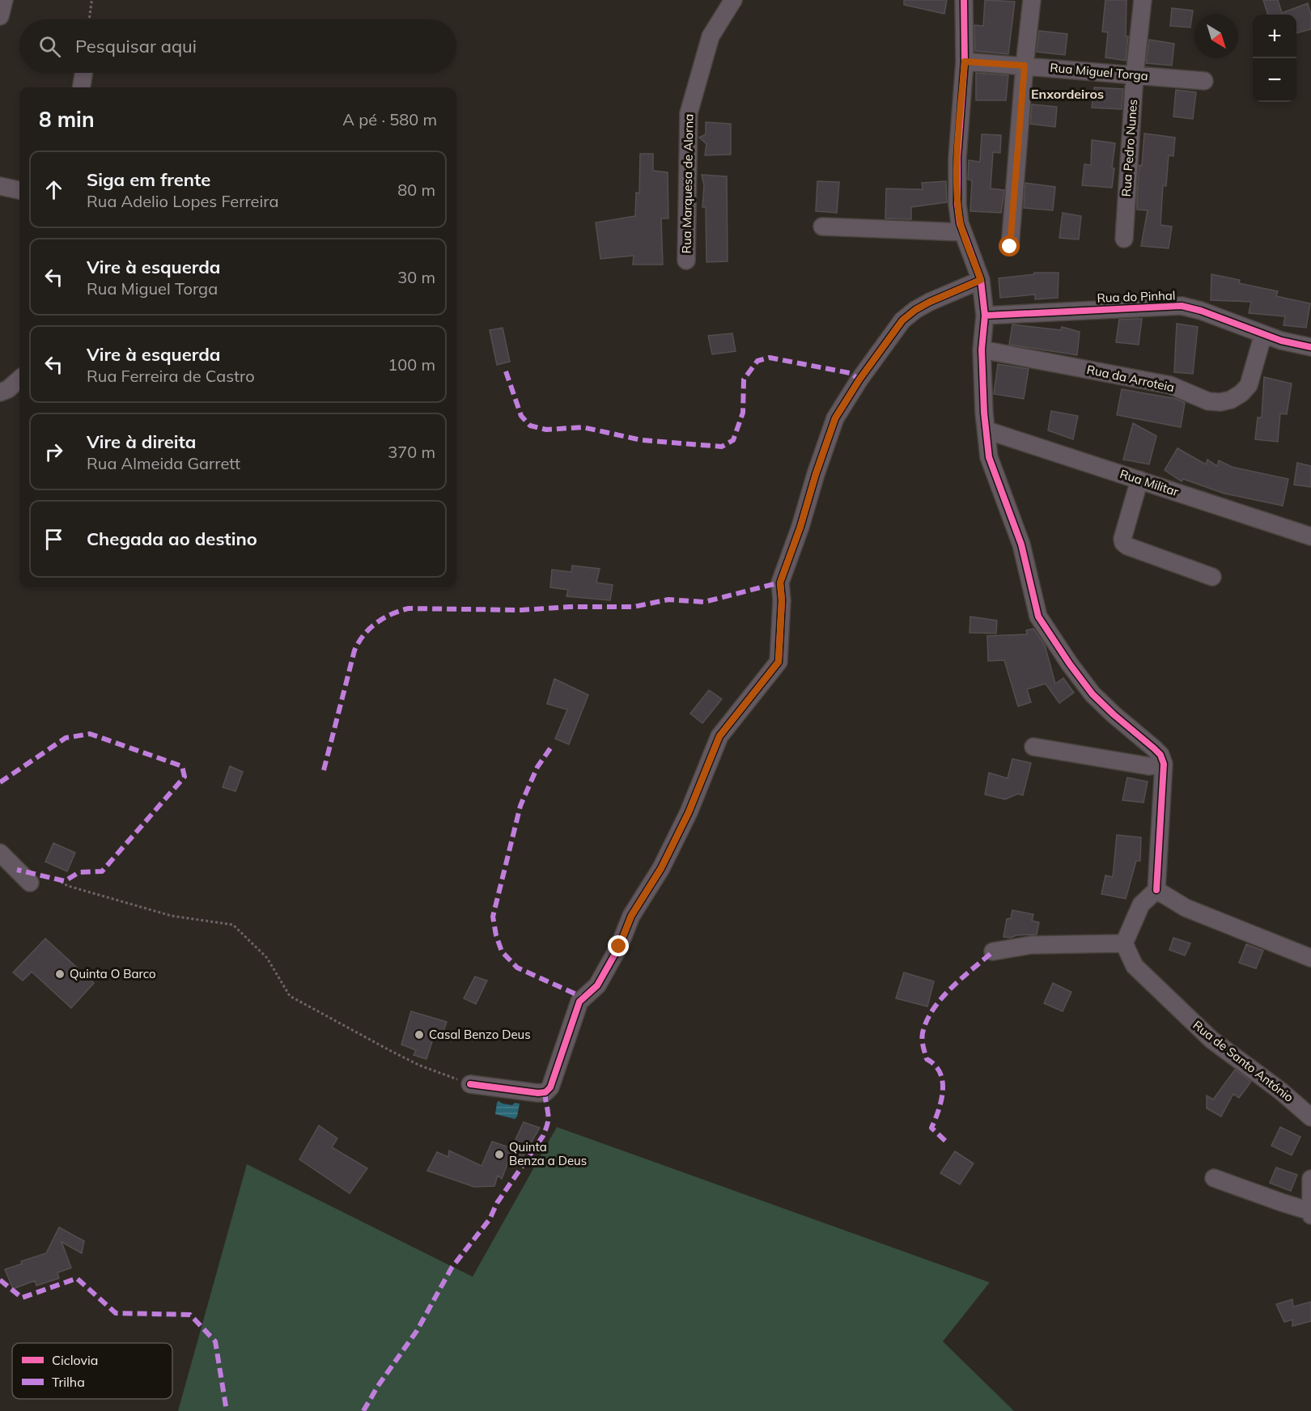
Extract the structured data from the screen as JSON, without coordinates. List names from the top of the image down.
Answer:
{
  "streets": {
    "street": [
      "Rua Miguel Torga",
      "Rua Pedro Nunes",
      "Rua Marquesa de Alorna",
      "Rua do Pinhal",
      "Rua da Arroteia",
      "Rua Militar",
      "Rua de Santo António"
    ]
  },
  "crossings": [
    ["Rua Miguel Torga", "Rua Pedro Nunes"],
    ["Rua do Pinhal", "Rua da Arroteia"]
  ],
  "districts": ["Enxordeiros"],
  "places": ["Quinta O Barco", "Casal Benzo Deus", "Quinta Benza a Deus"],
  "legend": ["Ciclovia", "Trilha"],
  "north": "bottom right",
  "page": {
    "map_buttons": ["+", "−"],
    "search": "Pesquisar aqui",
    "heading": ["8 min", "A pé · 580 m"],
    "list": [
      ["Siga em frente", "Rua Adelio Lopes Ferreira", "80 m"],
      ["Vire à esquerda", "Rua Miguel Torga", "30 m"],
      ["Vire à esquerda", "Rua Ferreira de Castro", "100 m"],
      ["Vire à direita", "Rua Almeida Garrett", "370 m"],
      "Chegada ao destino"
    ]
  }
}
